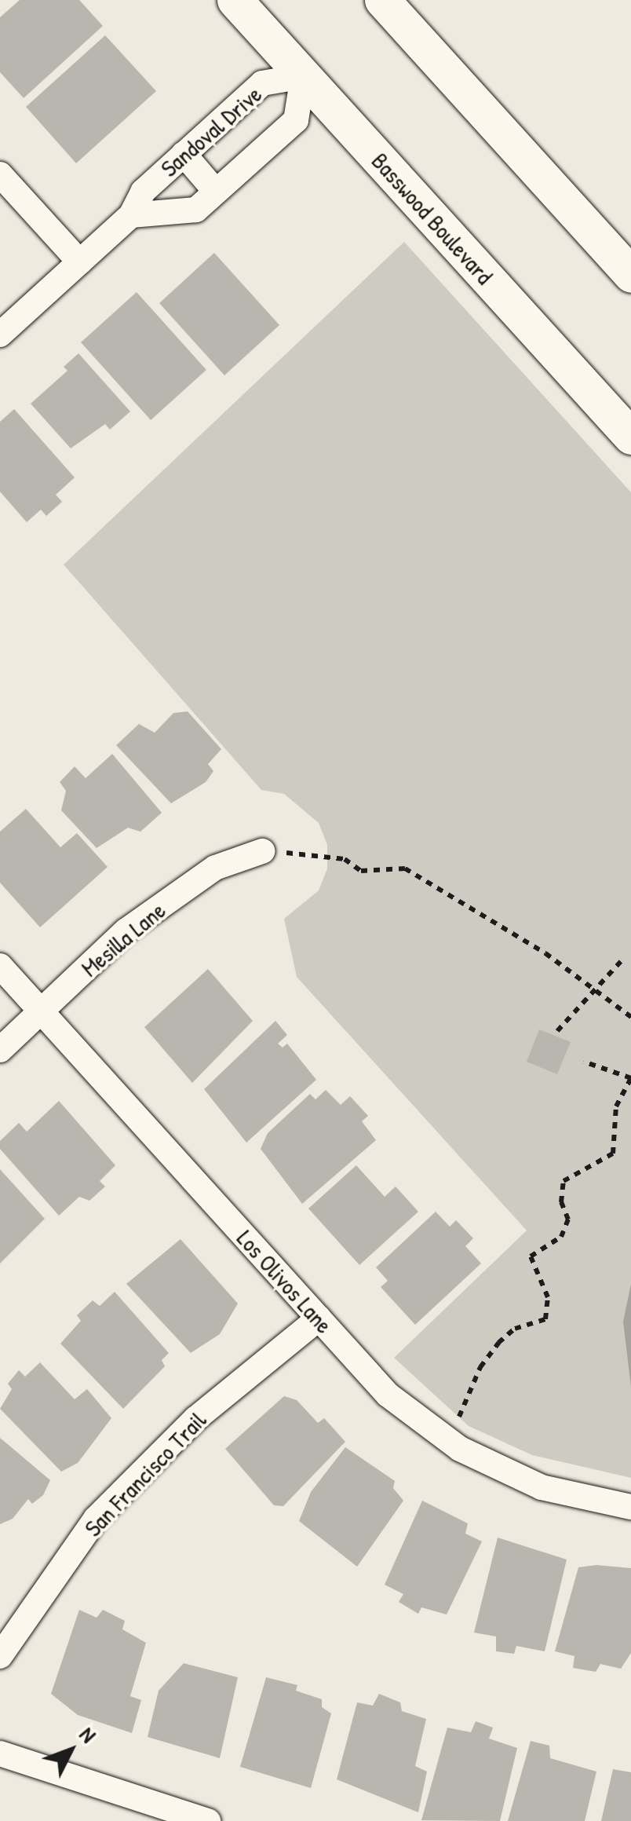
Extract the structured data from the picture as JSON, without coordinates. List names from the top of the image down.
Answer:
{
  "streets": {
    "main road": ["Basswood Boulevard"],
    "street": [
      "Sandoval Drive",
      "Mesilla Lane",
      "Los Olivos Lane",
      "San Francisco Trail"
    ]
  },
  "crossings": [
    ["Sandoval Drive", "Basswood Boulevard"],
    ["Mesilla Lane", "Los Olivos Lane"],
    ["Los Olivos Lane", "San Francisco Trail"]
  ],
  "north": "top right"
}
